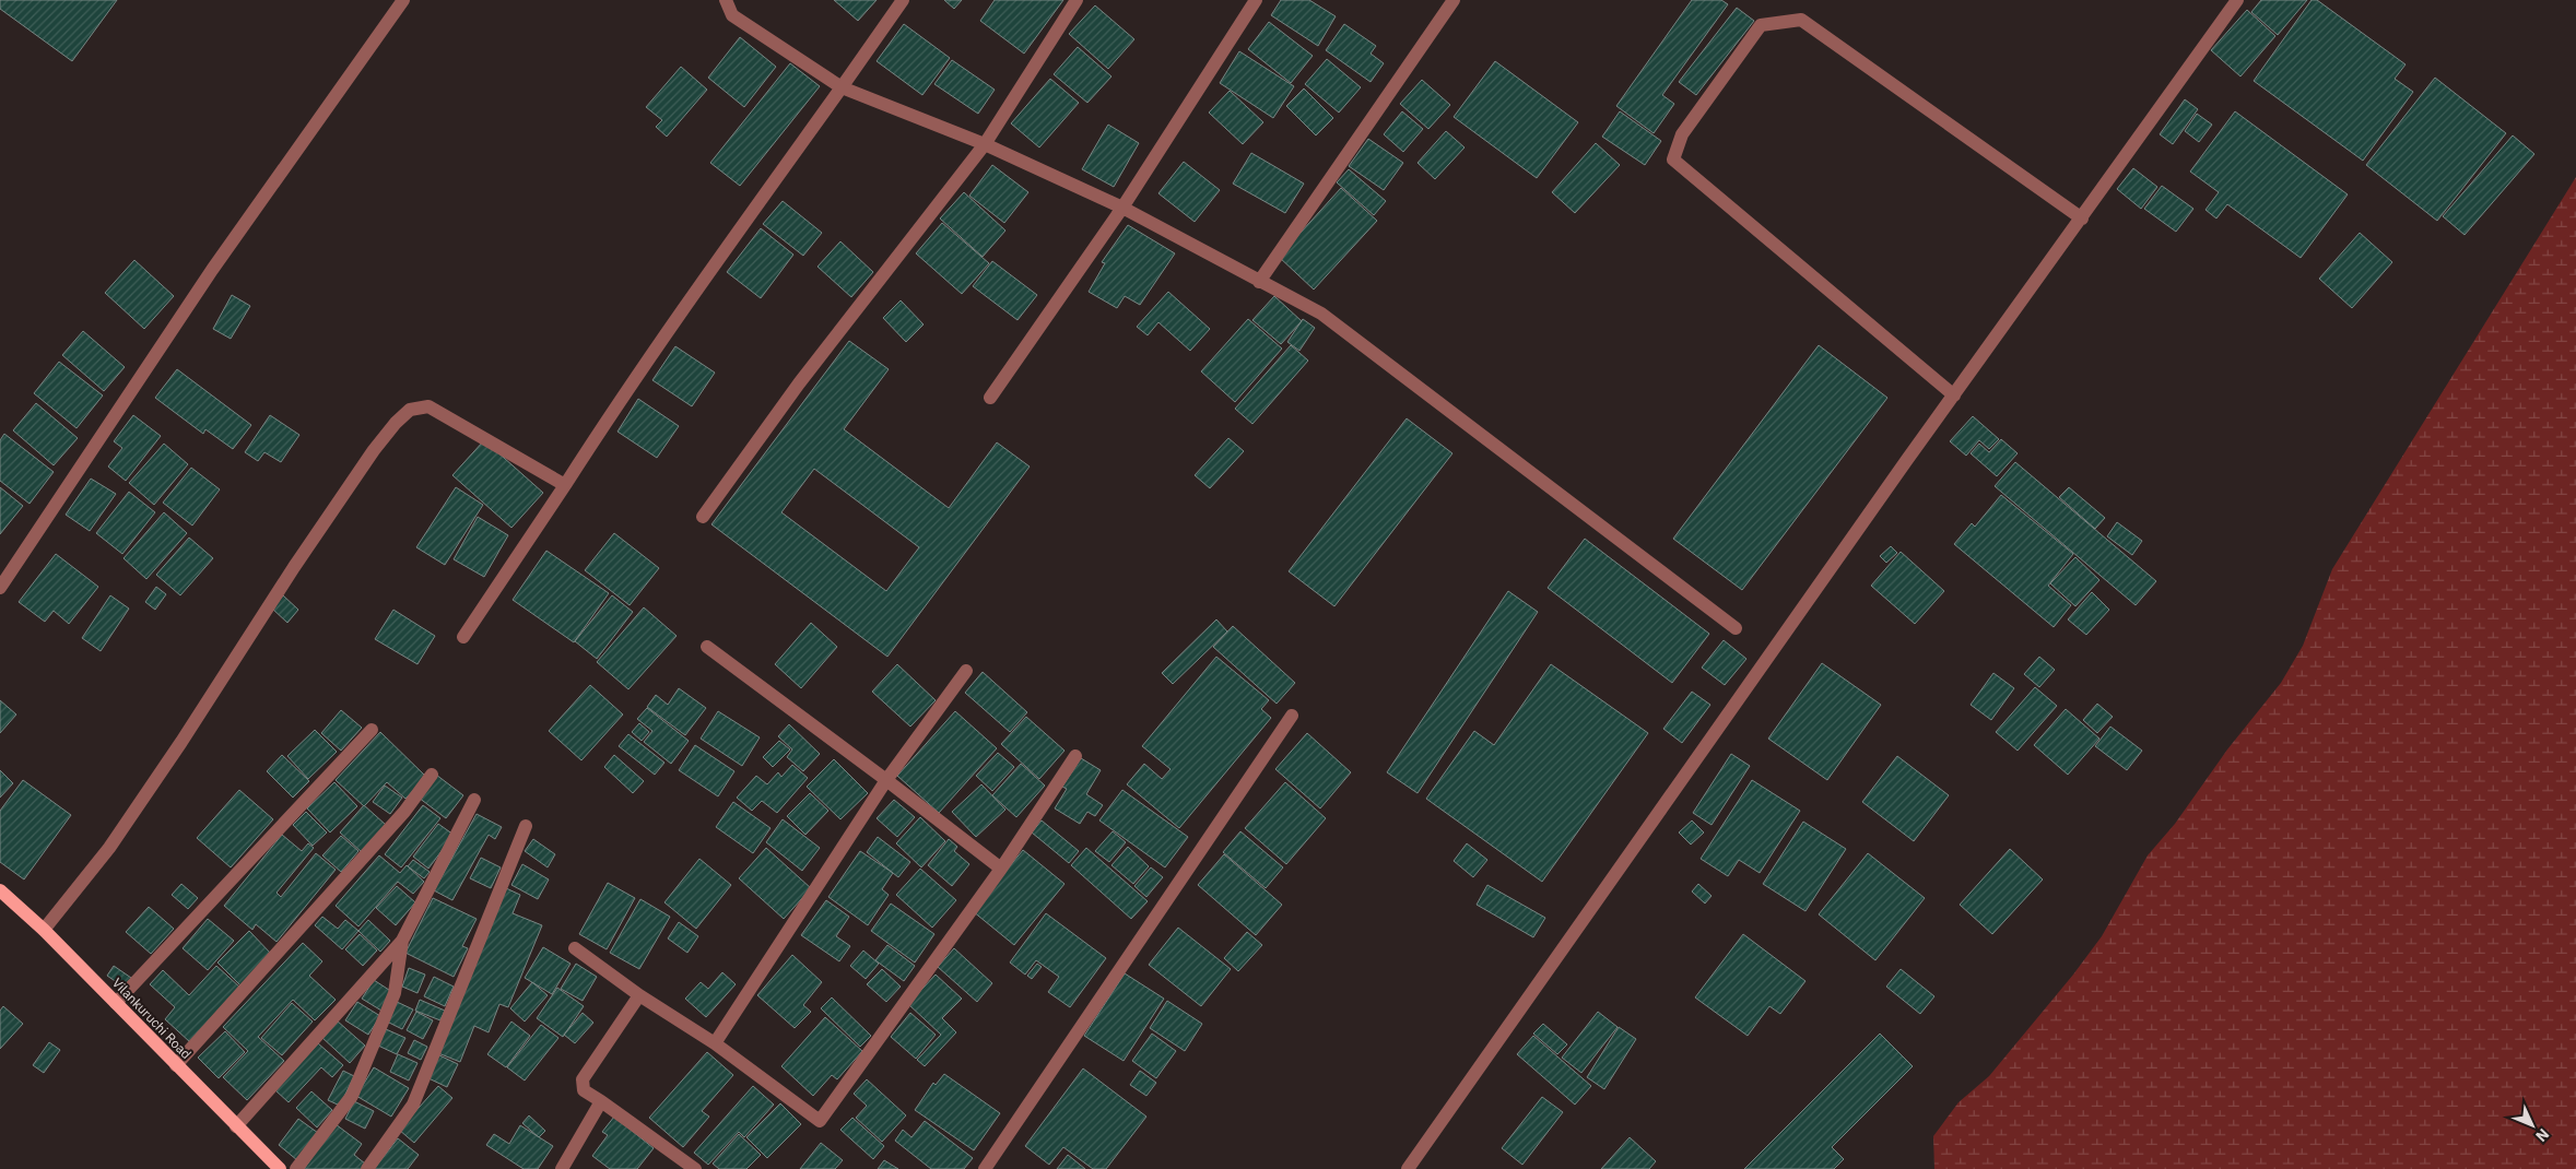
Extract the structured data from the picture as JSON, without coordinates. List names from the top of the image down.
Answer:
{
  "streets": {
    "main road": ["Vilankuruchi Road"]
  },
  "north": "bottom right"
}
